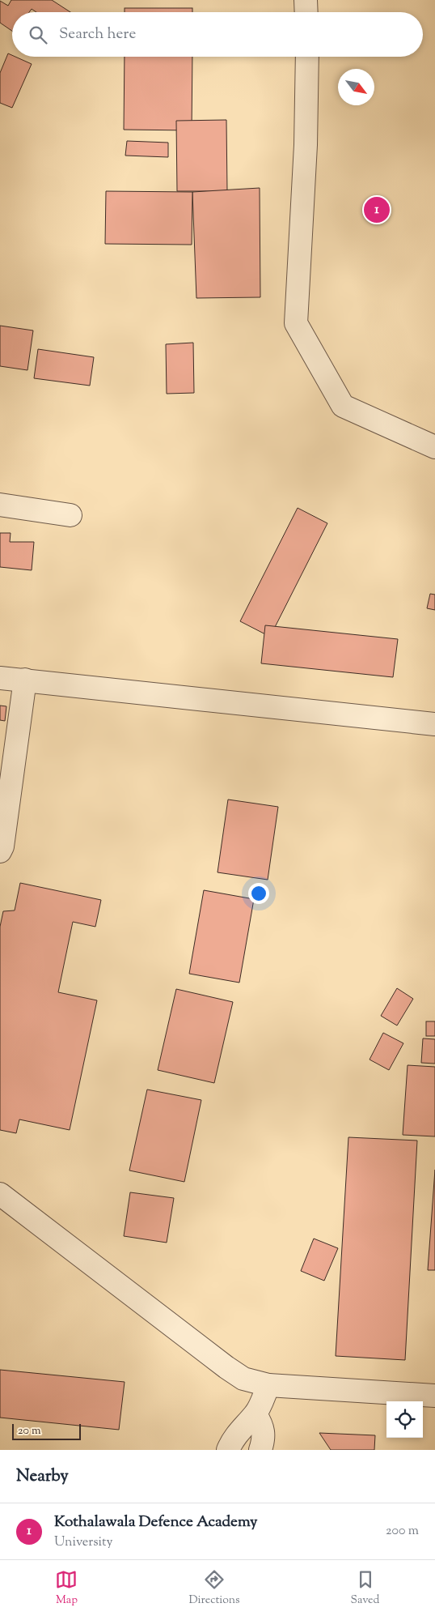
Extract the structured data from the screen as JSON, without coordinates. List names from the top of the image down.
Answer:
{
  "scale_bar": "20 m",
  "north": "bottom right",
  "page": {
    "search": "Search here",
    "pins": "1",
    "scale": "20 m",
    "heading": "Nearby",
    "list": [
      {
        "mark": "1",
        "name": "Kothalawala Defence Academy",
        "note": "University",
        "value": "200 m"
      }
    ],
    "nav": ["Map", "Directions", "Saved"]
  }
}
